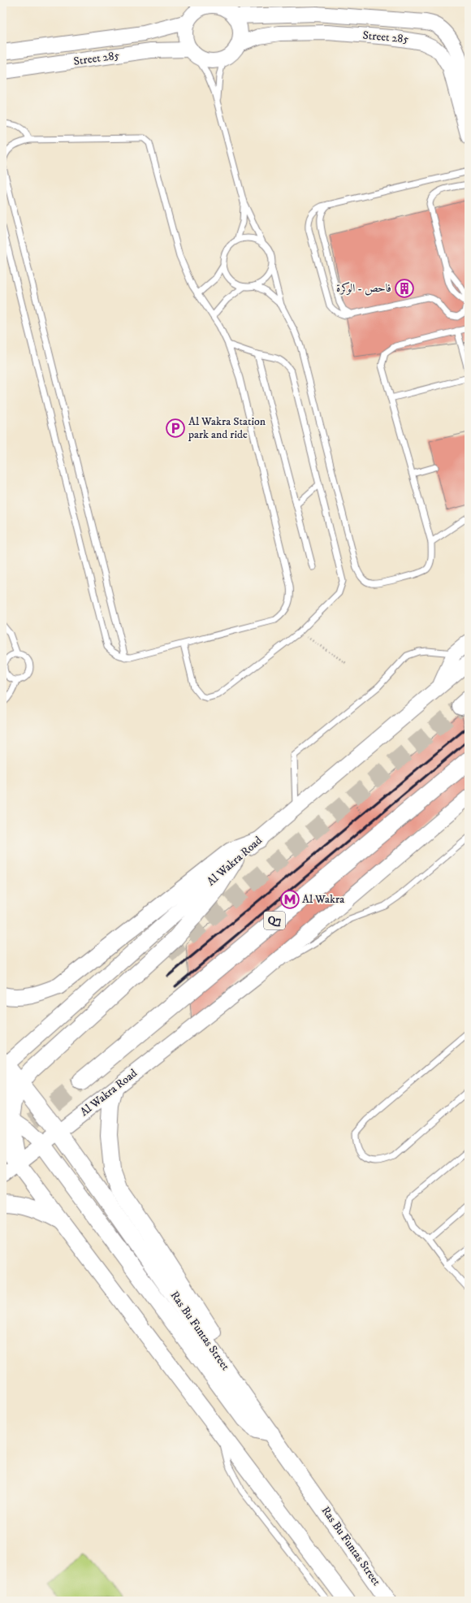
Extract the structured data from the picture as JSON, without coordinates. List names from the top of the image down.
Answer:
{
  "streets": {
    "highway": ["Q7"],
    "main road": ["Ras Bu Funtas Street"],
    "street": ["Street 285", "Al Wakra Road"]
  },
  "crossings": [
    ["Al Wakra Road", "Ras Bu Funtas Street"]
  ],
  "places": {
    "building": ["فاحص - الوكرة"],
    "parking": ["Al Wakra Station park and ride"],
    "metro station": ["Al Wakra"]
  }
}
